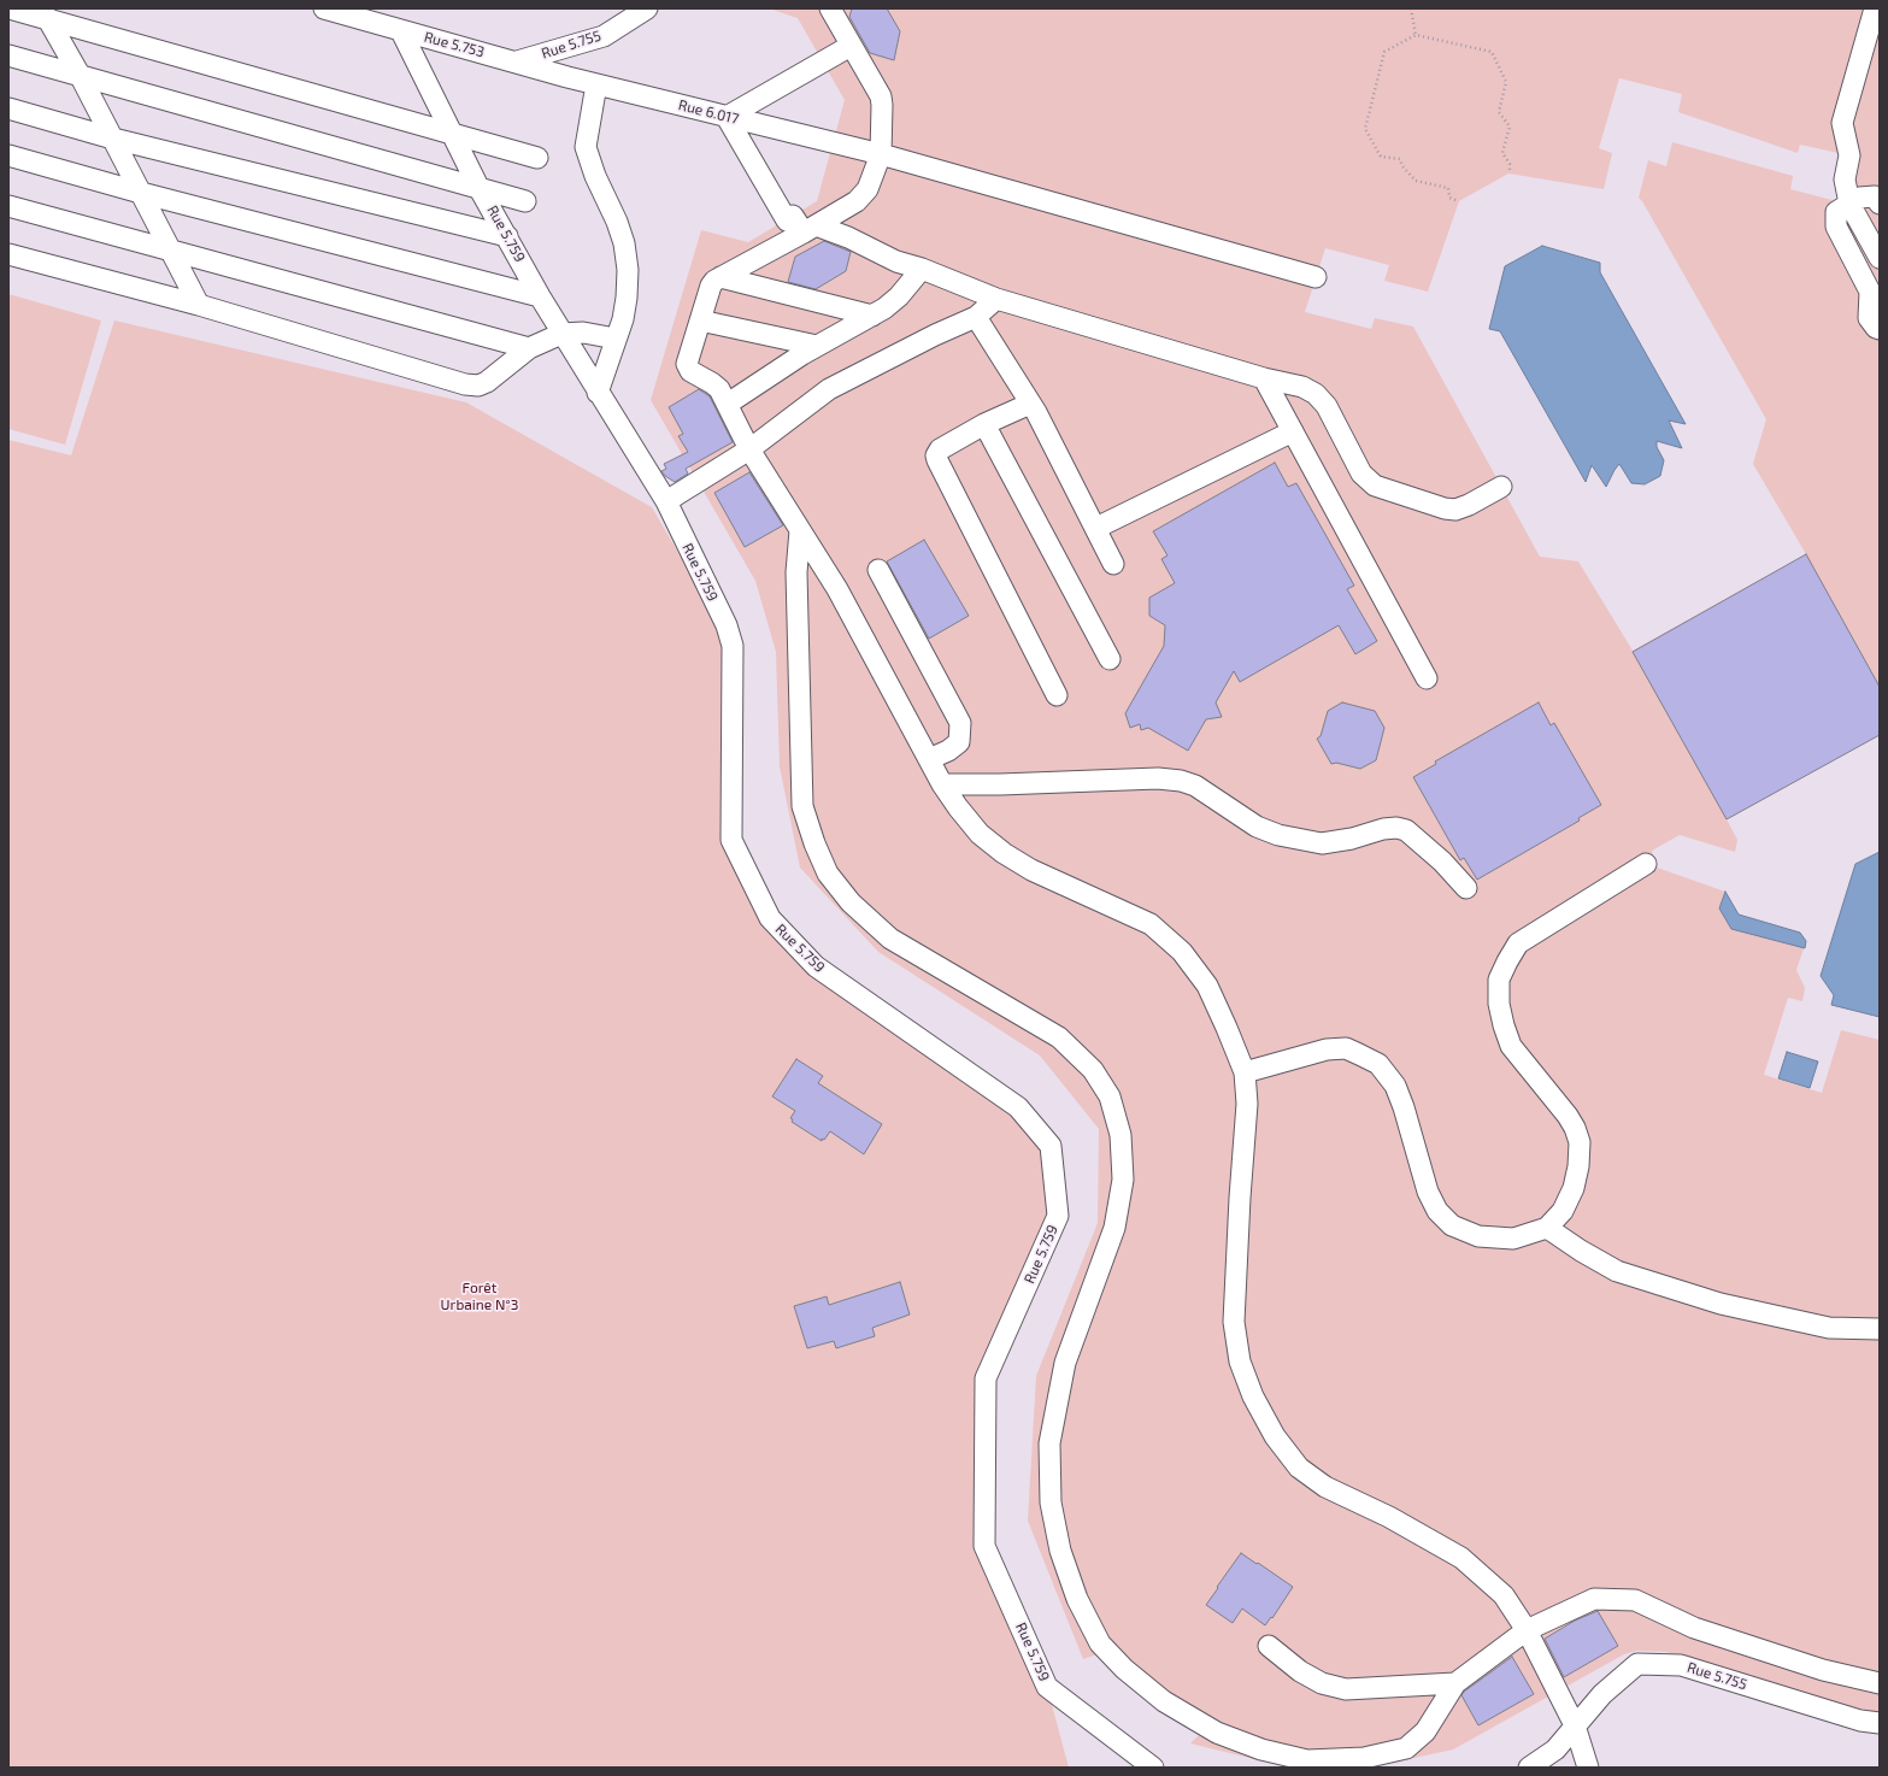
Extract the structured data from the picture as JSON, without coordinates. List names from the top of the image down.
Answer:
{
  "streets": {
    "street": [
      "Rue 5.753",
      "Rue 5.755",
      "Rue 6.017",
      "Rue 5.759"
    ]
  },
  "crossings": [
    ["Rue 5.753", "Rue 5.755"],
    ["Rue 5.753", "Rue 6.017"],
    ["Rue 5.753", "Rue 5.759"]
  ],
  "parks": ["Forêt Urbaine N°3"]
}
